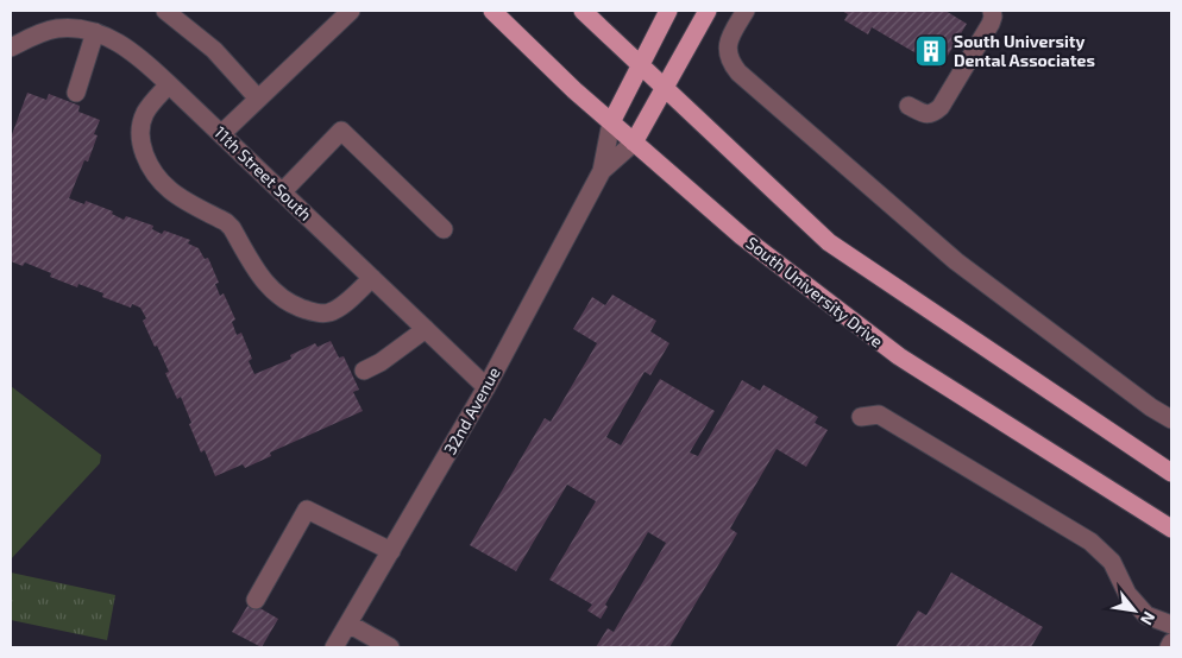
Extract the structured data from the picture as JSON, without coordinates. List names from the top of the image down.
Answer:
{
  "streets": {
    "main road": ["South University Drive", "32nd Avenue"],
    "street": ["11th Street South"]
  },
  "crossings": [
    ["11th Street South", "32nd Avenue"],
    ["South University Drive", "32nd Avenue"]
  ],
  "places": {
    "building": ["South University Dental Associates"]
  },
  "north": "bottom right"
}
